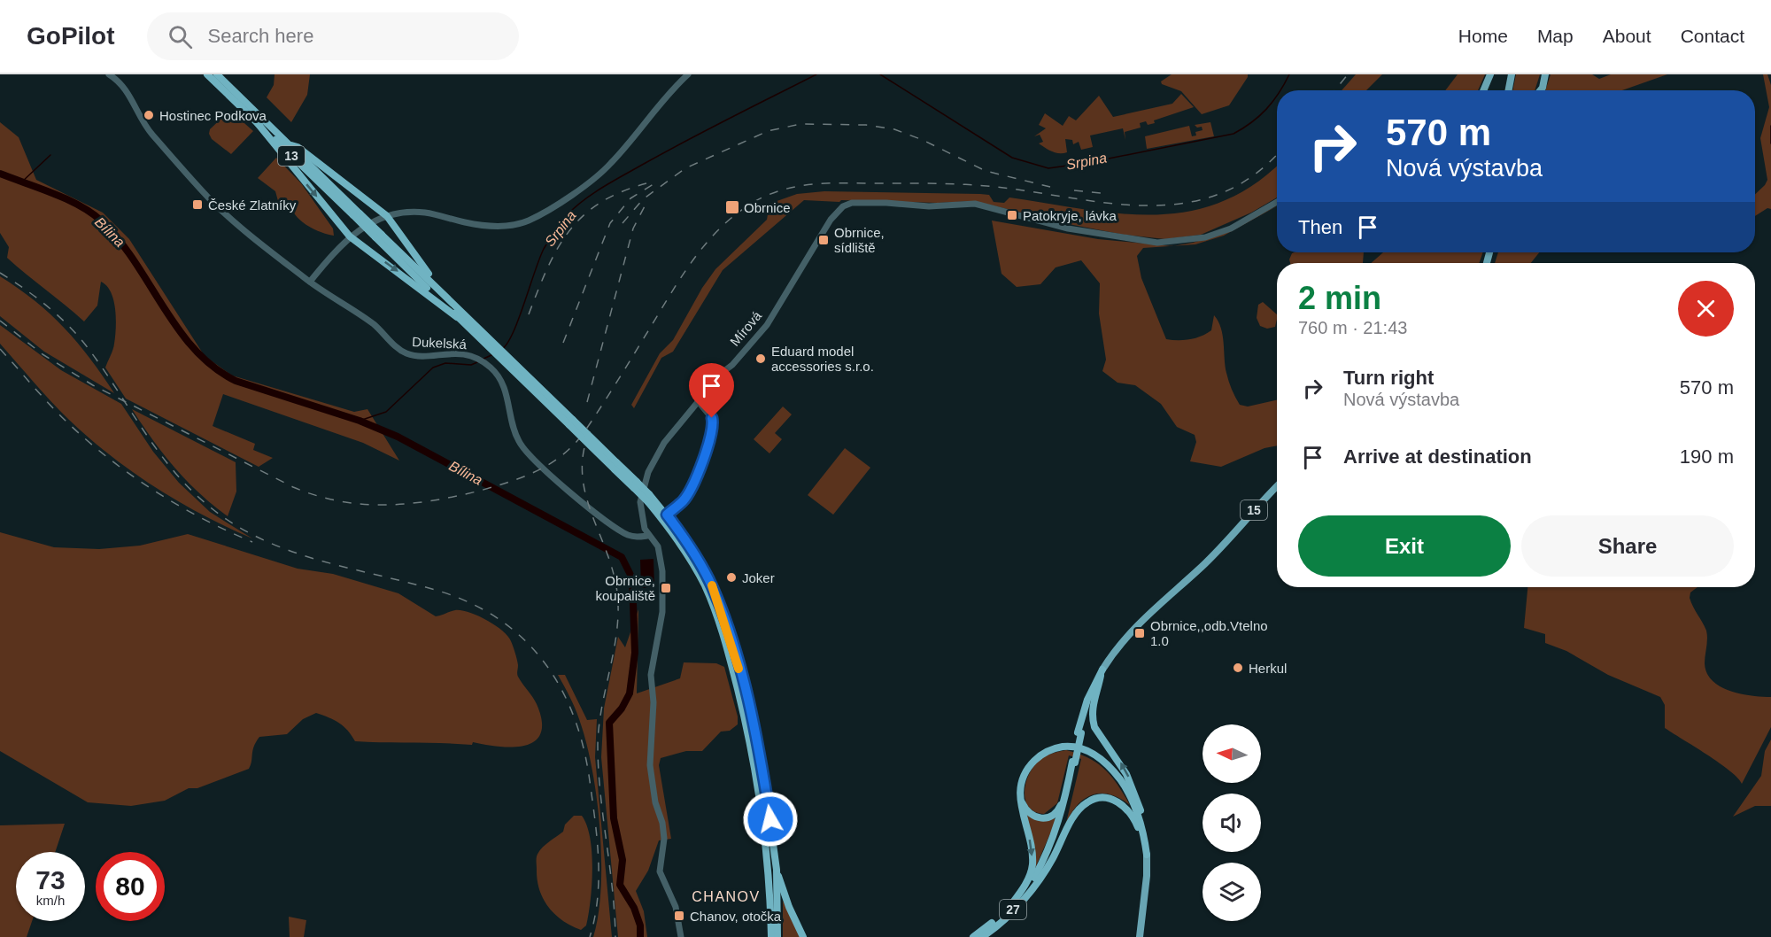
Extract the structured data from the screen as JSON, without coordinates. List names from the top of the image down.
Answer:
{
  "streets": {
    "highway": ["13", "27"],
    "main road": ["15"],
    "street": ["Mírová", "Dukelská"]
  },
  "crossings": [
    ["13", "Mírová"],
    ["Mírová", "Dukelská"]
  ],
  "districts": ["CHANOV"],
  "water": ["Srpina", "Bílina"],
  "places": {
    "other": [
      "Hostinec Podkova",
      "Eduard model accessories s.r.o.",
      "Joker",
      "Herkul"
    ],
    "transit": [
      "České Zlatníky",
      "Obrnice",
      "Patokryje, lávka",
      "Obrnice, sídliště",
      "Obrnice, koupaliště",
      "Obrnice,,odb.Vtelno 1.0",
      "Chanov, otočka"
    ]
  },
  "north": "left",
  "page": {
    "header": "GoPilot",
    "search": "Search here",
    "nav": [
      "Home",
      "Map",
      "About",
      "Contact"
    ],
    "turn": ["570 m", "Nová výstavba"],
    "then": "Then",
    "heading": ["2 min", "760 m · 21:43"],
    "list": [
      {
        "name": "Turn right",
        "note": "Nová výstavba",
        "value": "570 m"
      },
      {
        "name": "Arrive at destination",
        "value": "190 m"
      }
    ],
    "buttons": ["Exit", "Share"],
    "speed": "73 km/h",
    "limit": "80"
  }
}
